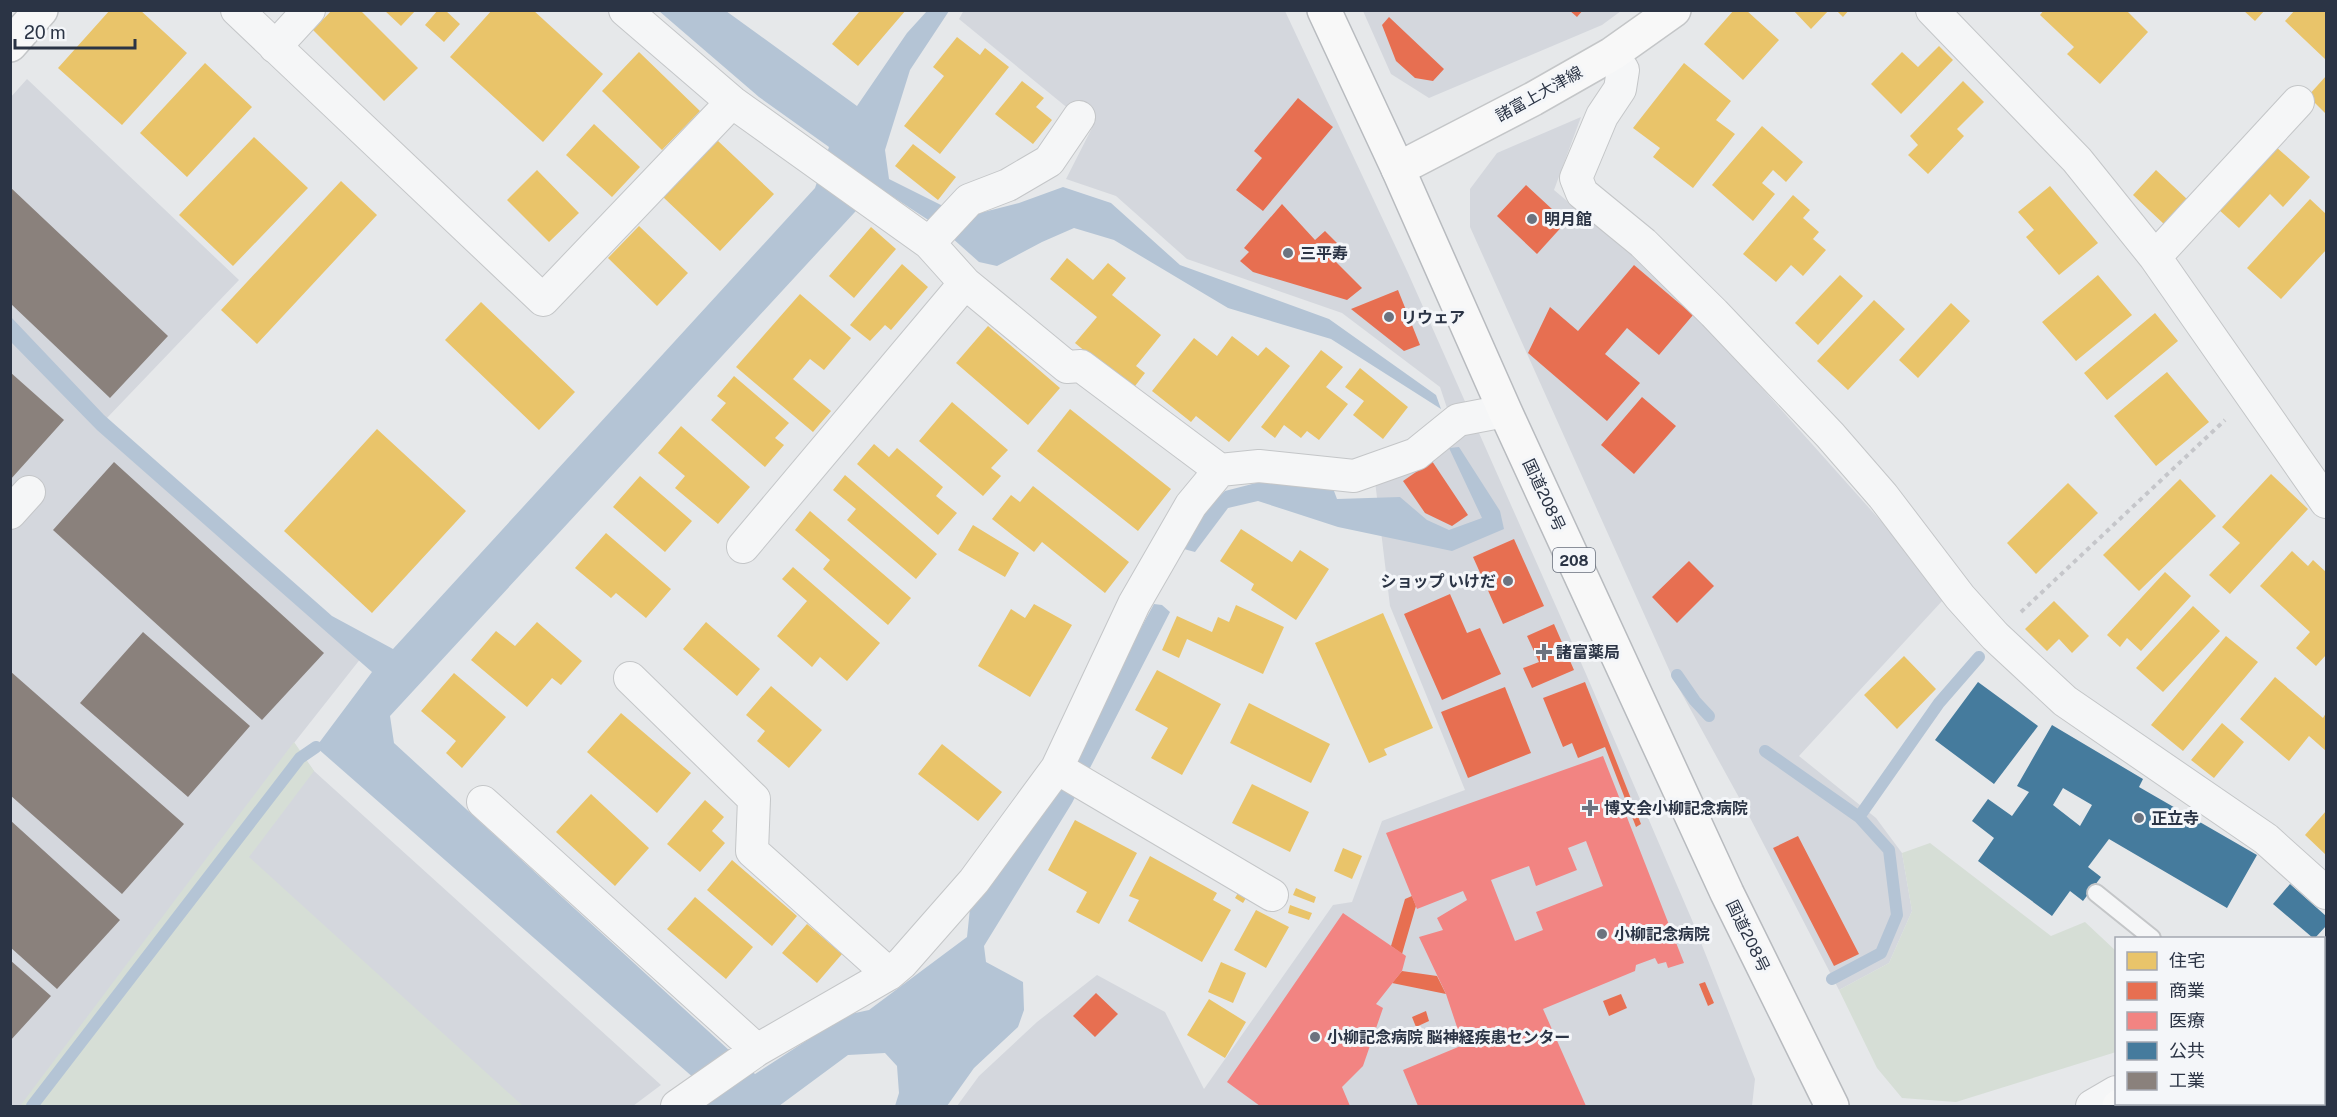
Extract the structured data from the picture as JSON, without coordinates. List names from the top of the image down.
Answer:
{
  "streets": {
    "main road": ["諸富上大津線", "国道208号", "208"]
  },
  "crossings": [
    ["諸富上大津線", "国道208号"]
  ],
  "places": {
    "other": [
      "明月館",
      "三平寿",
      "リウェア",
      "ショップ いけだ",
      "正立寺",
      "小柳記念病院",
      "小柳記念病院 脳神経疾患センター"
    ],
    "health": ["諸富薬局", "博文会小柳記念病院"]
  },
  "legend": [
    "住宅",
    "商業",
    "医療",
    "公共",
    "工業"
  ],
  "scale_bar": "20 m"
}
